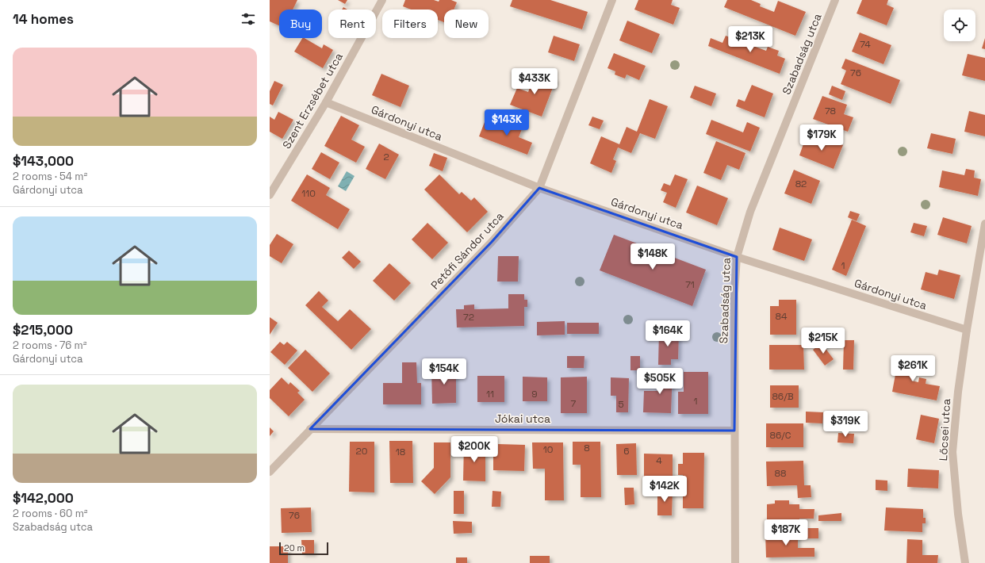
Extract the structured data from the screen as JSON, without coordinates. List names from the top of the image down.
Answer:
{
  "streets": {
    "street": [
      "Szabadság utca",
      "Szent Erzsébet utca",
      "Gárdonyi utca",
      "Petőfi Sándor utca",
      "Jókai utca",
      "Lőcsei utca"
    ]
  },
  "crossings": [
    ["Szabadság utca", "Gárdonyi utca"],
    ["Szabadság utca", "Jókai utca"],
    ["Szent Erzsébet utca", "Gárdonyi utca"],
    ["Gárdonyi utca", "Petőfi Sándor utca"],
    ["Gárdonyi utca", "Lőcsei utca"],
    ["Petőfi Sándor utca", "Jókai utca"]
  ],
  "house_numbers": [
    "74",
    "76",
    "78",
    "2",
    "82",
    "110",
    "1",
    "71",
    "84",
    "72",
    "11",
    "9",
    "86/B",
    "1",
    "7",
    "5",
    "86/C",
    "8",
    "10",
    "20",
    "6",
    "18",
    "4",
    "88",
    "76"
  ],
  "scale_bar": "20 m",
  "page": {
    "heading": "14 homes",
    "chip": [
      "Buy",
      "Rent",
      "Filters",
      "New"
    ],
    "price": [
      "$213K",
      "$433K",
      "$143K",
      "$179K",
      "$148K",
      "$164K",
      "$215K",
      "$261K",
      "$154K",
      "$505K",
      "$319K",
      "$200K",
      "$142K",
      "$187K"
    ],
    "list": [
      {
        "name": "$143,000",
        "note": "2 rooms · 54 m² · Gárdonyi utca"
      },
      {
        "name": "$215,000",
        "note": "2 rooms · 76 m² · Gárdonyi utca"
      },
      {
        "name": "$142,000",
        "note": "2 rooms · 60 m² · Szabadság utca"
      }
    ],
    "scale": "20 m"
  }
}
